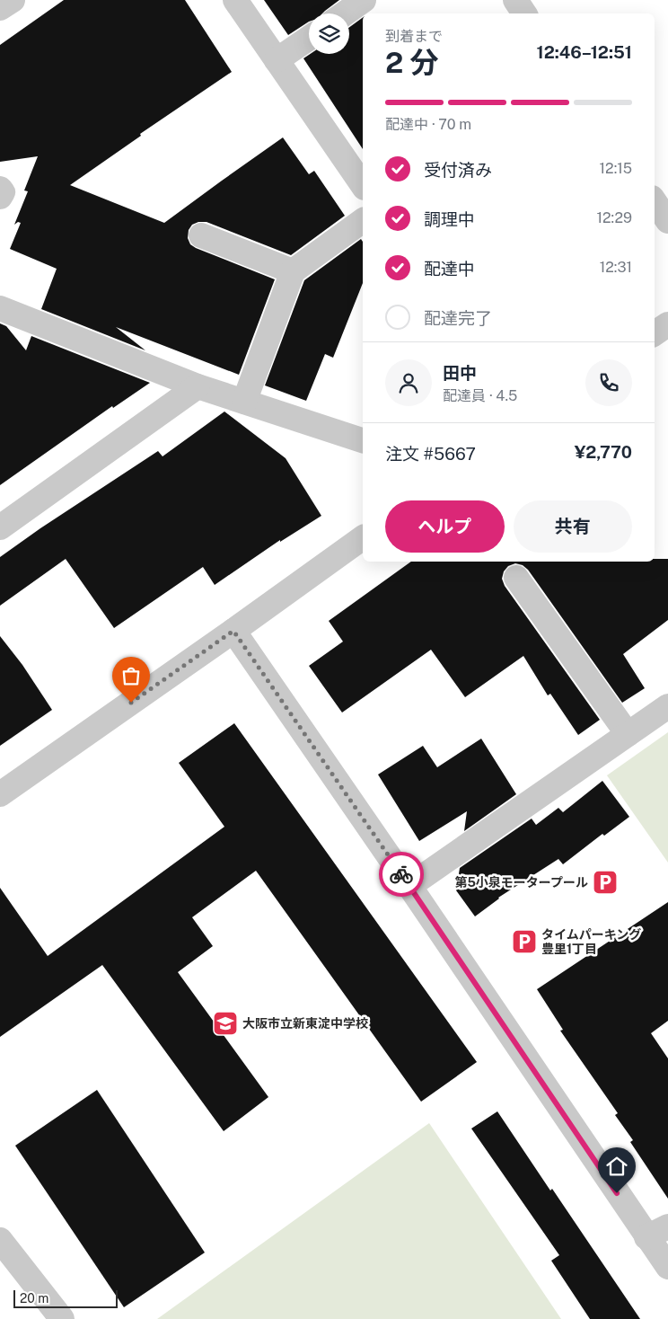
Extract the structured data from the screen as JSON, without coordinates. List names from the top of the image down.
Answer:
{
  "places": {
    "parking": ["第5小泉モータープール", "タイムパーキング 豊里1丁目"],
    "school or university": ["大阪市立新東淀中学校"]
  },
  "scale_bar": "20 m",
  "page": {
    "heading": ["2 分", "到着まで", "12:46–12:51"],
    "panel": [
      "田中",
      "配達員 · 4.5",
      "注文 #5667",
      "¥2,770"
    ],
    "bar": "配達中 · 70 m",
    "list": [
      ["受付済み", "12:15"],
      ["調理中", "12:29"],
      ["配達中", "12:31"],
      "配達完了"
    ],
    "buttons": ["ヘルプ", "共有"],
    "scale": "20 m"
  }
}
